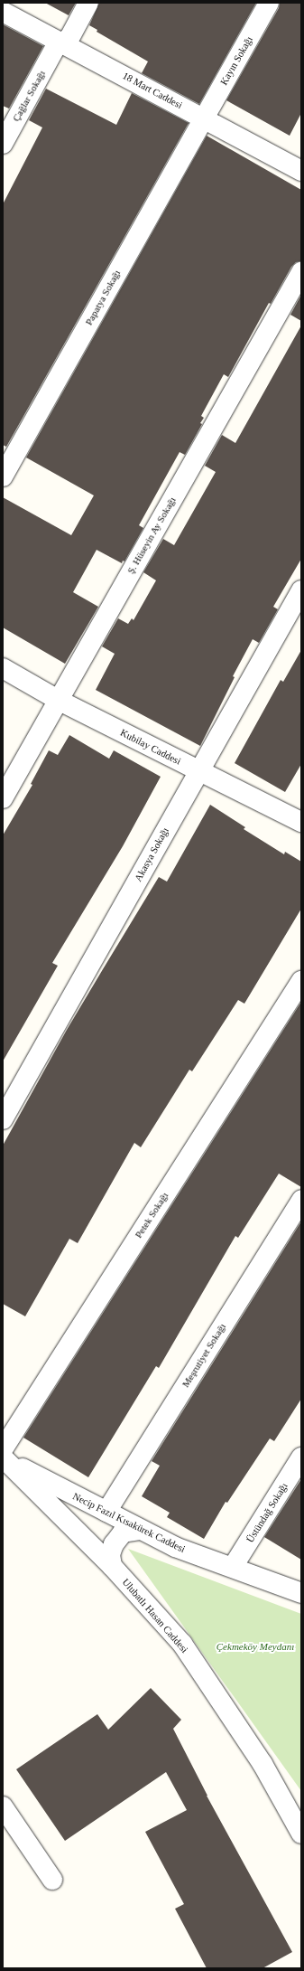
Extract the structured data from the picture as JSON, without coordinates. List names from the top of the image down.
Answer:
{
  "streets": {
    "street": [
      "Kayın Sokağı",
      "18 Mart Caddesi",
      "Çağlar Sokağı",
      "Papatya Sokağı",
      "Ş. Hüseyin Ay Sokağı",
      "Kubilay Caddesi",
      "Akasya Sokağı",
      "Petek Sokağı",
      "Meşrutiyet Sokağı",
      "Üstündağ Sokağı",
      "Necip Fazıl Kısakürek Caddesi",
      "Ulubatlı Hasan Caddesi"
    ]
  },
  "crossings": [
    ["Kayın Sokağı", "18 Mart Caddesi"],
    ["Kayın Sokağı", "Papatya Sokağı"],
    ["18 Mart Caddesi", "Çağlar Sokağı"],
    ["18 Mart Caddesi", "Papatya Sokağı"],
    ["Ş. Hüseyin Ay Sokağı", "Kubilay Caddesi"],
    ["Kubilay Caddesi", "Akasya Sokağı"],
    ["Meşrutiyet Sokağı", "Necip Fazıl Kısakürek Caddesi"],
    ["Üstündağ Sokağı", "Necip Fazıl Kısakürek Caddesi"],
    ["Necip Fazıl Kısakürek Caddesi", "Ulubatlı Hasan Caddesi"]
  ],
  "parks": ["Çekmeköy Meydanı"]
}
